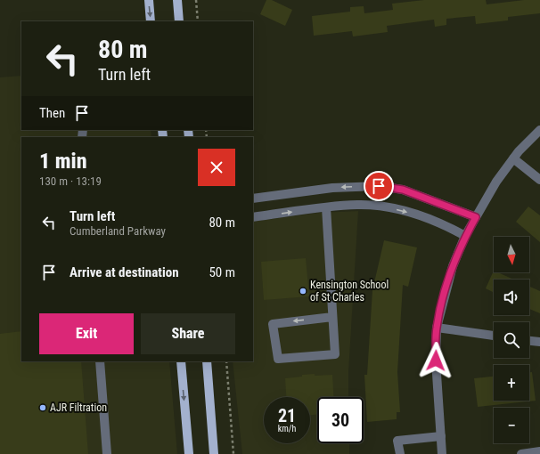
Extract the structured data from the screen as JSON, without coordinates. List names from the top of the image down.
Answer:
{
  "places": ["Kensington School of St Charles", "AJR Filtration"],
  "north": "bottom",
  "page": {
    "turn": ["80 m", "Turn left"],
    "then": "Then",
    "heading": ["1 min", "130 m · 13:19"],
    "list": [
      {
        "name": "Turn left",
        "note": "Cumberland Parkway",
        "value": "80 m"
      },
      {
        "name": "Arrive at destination",
        "value": "50 m"
      }
    ],
    "map_buttons": ["+", "−"],
    "buttons": ["Exit", "Share"],
    "speed": "21 km/h",
    "limit": "30"
  }
}
